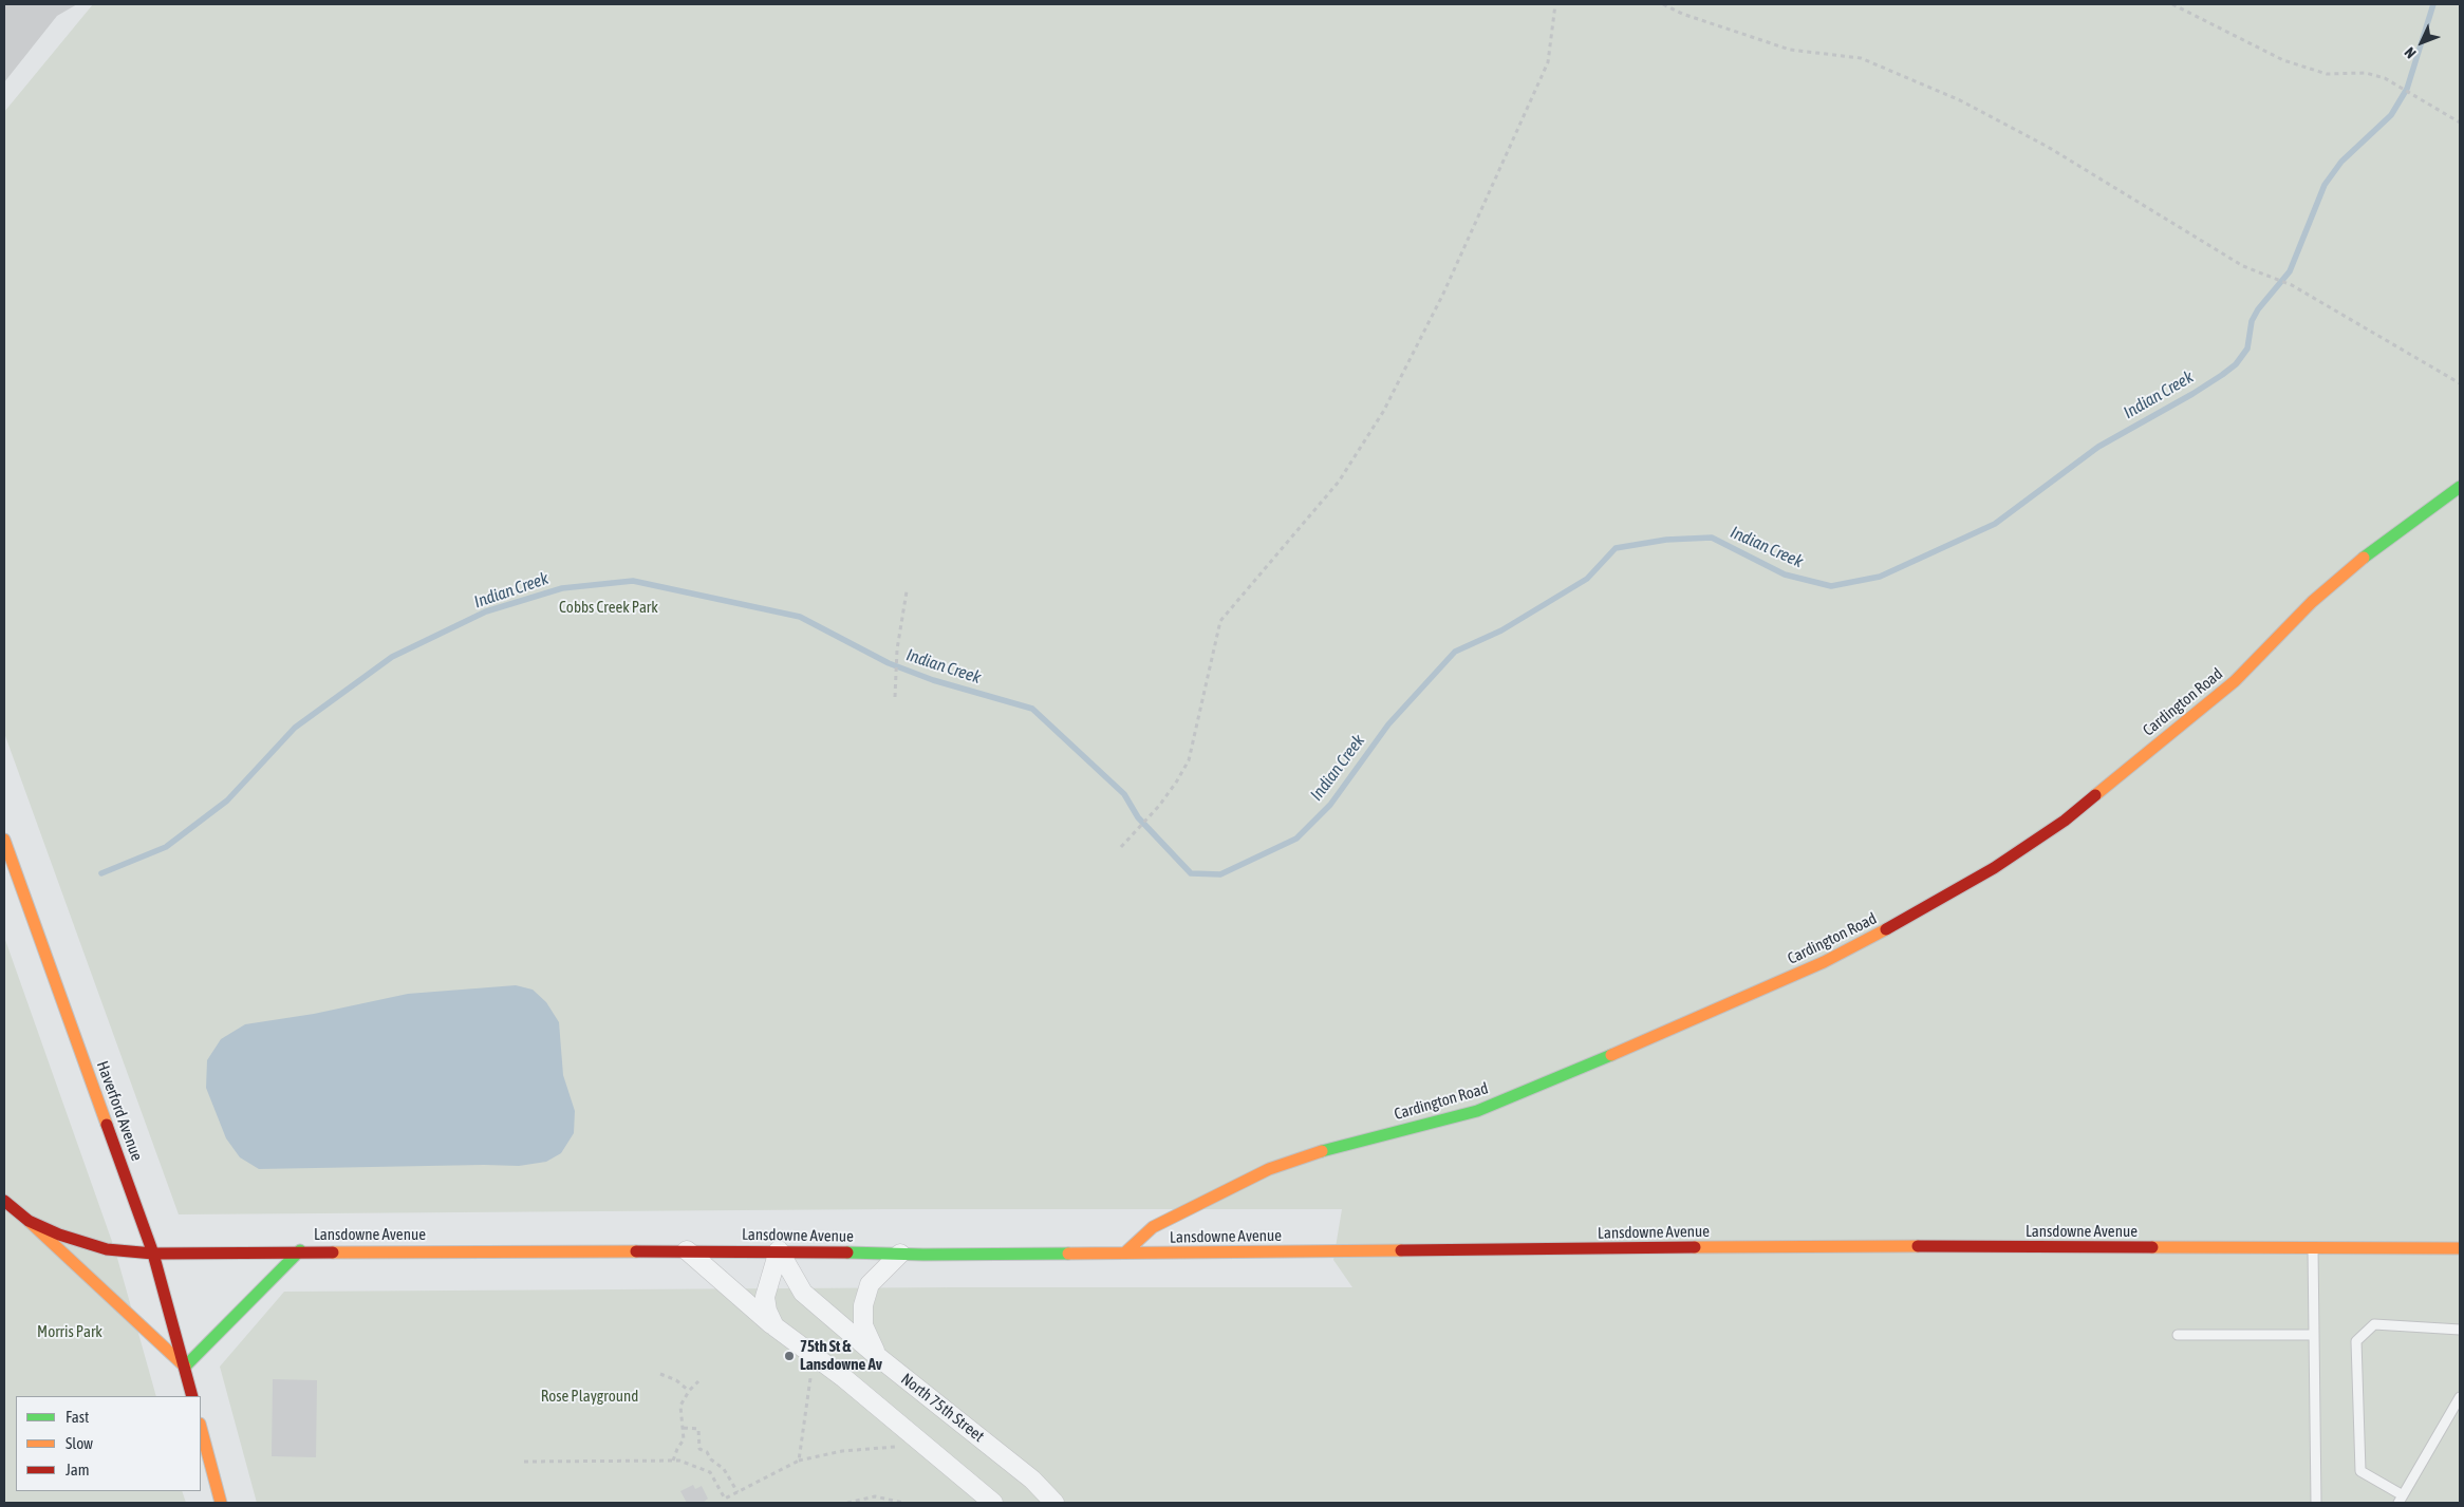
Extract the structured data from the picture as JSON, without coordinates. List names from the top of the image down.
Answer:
{
  "streets": {
    "main road": ["Cardington Road", "Haverford Avenue", "Lansdowne Avenue"],
    "street": ["North 75th Street"]
  },
  "crossings": [
    ["Cardington Road", "Lansdowne Avenue"],
    ["Haverford Avenue", "Lansdowne Avenue"],
    ["Lansdowne Avenue", "North 75th Street"]
  ],
  "water": ["Indian Creek"],
  "parks": ["Cobbs Creek Park", "Morris Park", "Rose Playground"],
  "places": ["75th St & Lansdowne Av"],
  "legend": ["Fast", "Slow", "Jam"],
  "north": "bottom left"
}
